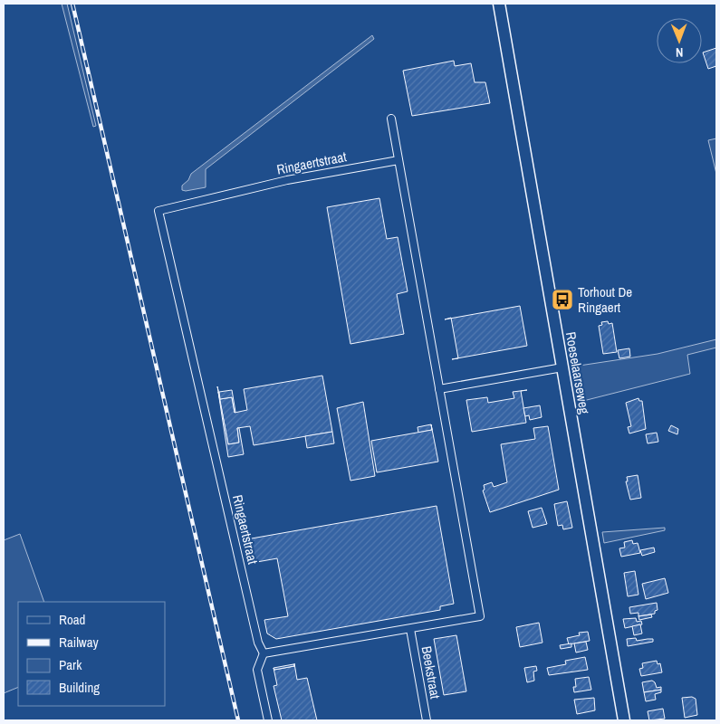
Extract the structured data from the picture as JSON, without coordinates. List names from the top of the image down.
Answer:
{
  "streets": {
    "main road": ["Roeselaarseweg"],
    "street": ["Ringaertstraat", "Beekstraat"]
  },
  "places": {
    "bus stop": ["Torhout De Ringaert"]
  },
  "legend": [
    "Road",
    "Railway",
    "Park",
    "Building"
  ],
  "north": "bottom"
}
